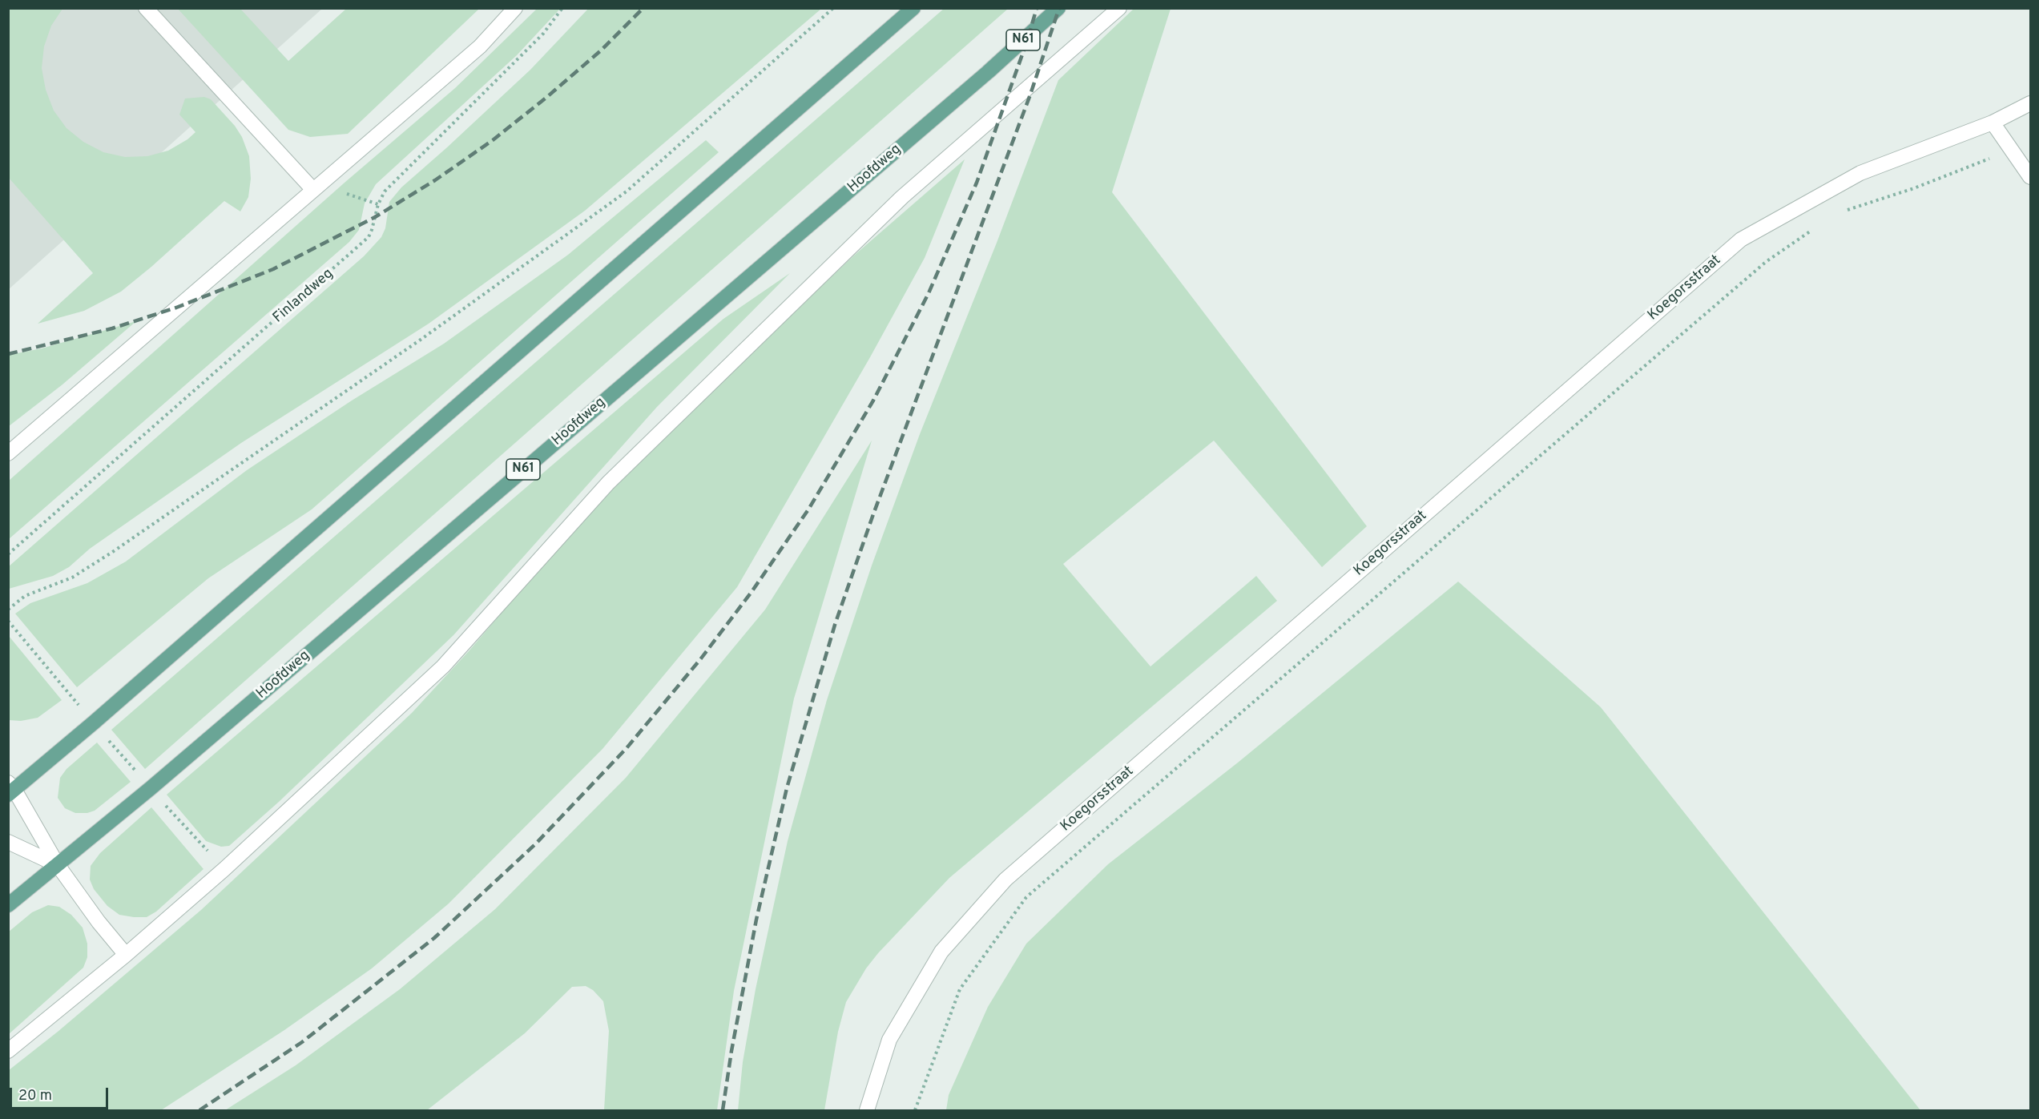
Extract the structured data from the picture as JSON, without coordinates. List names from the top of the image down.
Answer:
{
  "streets": {
    "main road": ["N61", "Hoofdweg"],
    "street": ["Koegorsstraat"],
    "path": ["Finlandweg"]
  },
  "scale_bar": "20 m"
}
